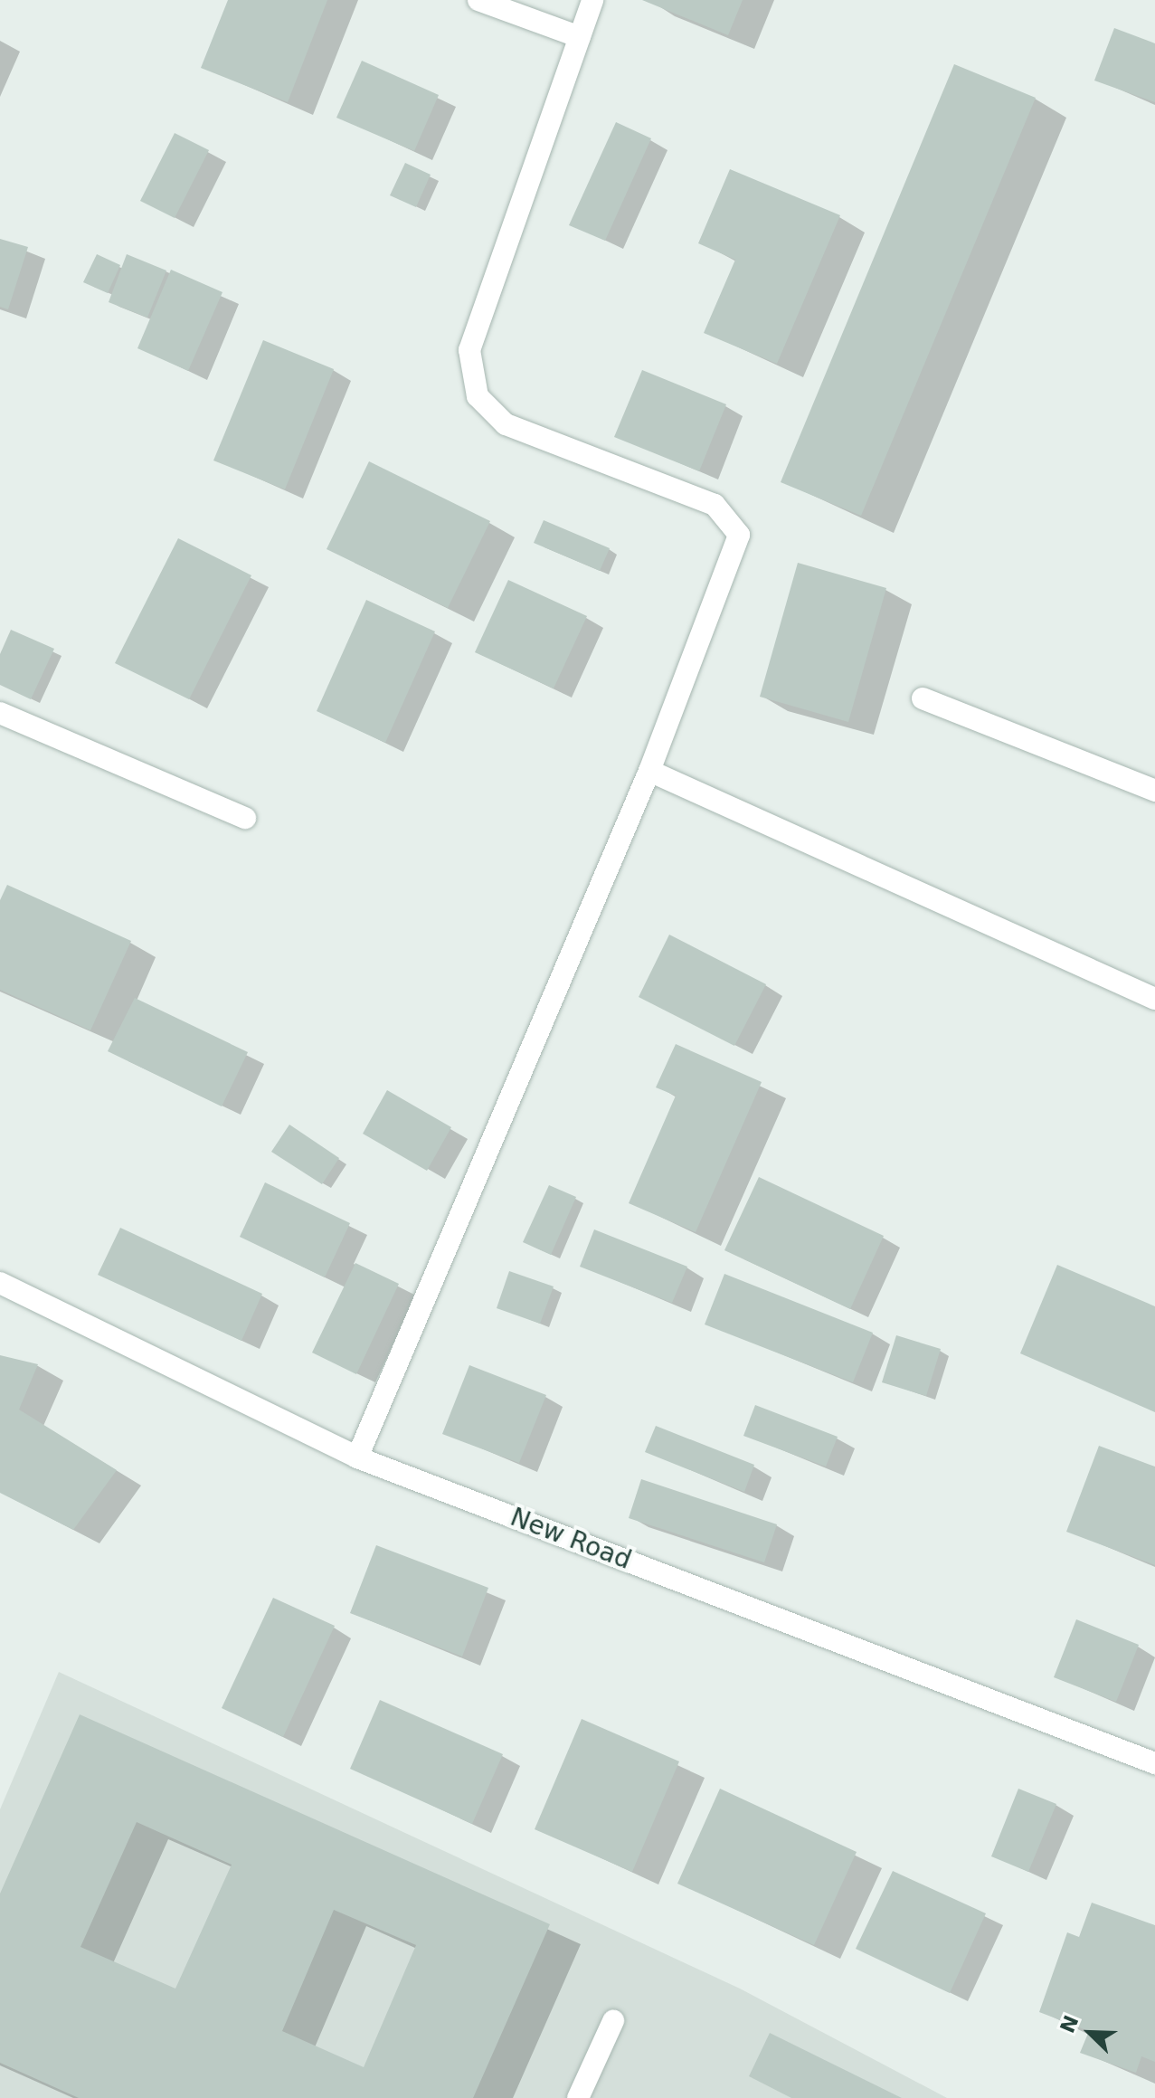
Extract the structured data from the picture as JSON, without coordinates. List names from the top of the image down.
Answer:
{
  "streets": {
    "street": ["New Road"]
  },
  "north": "top left"
}
